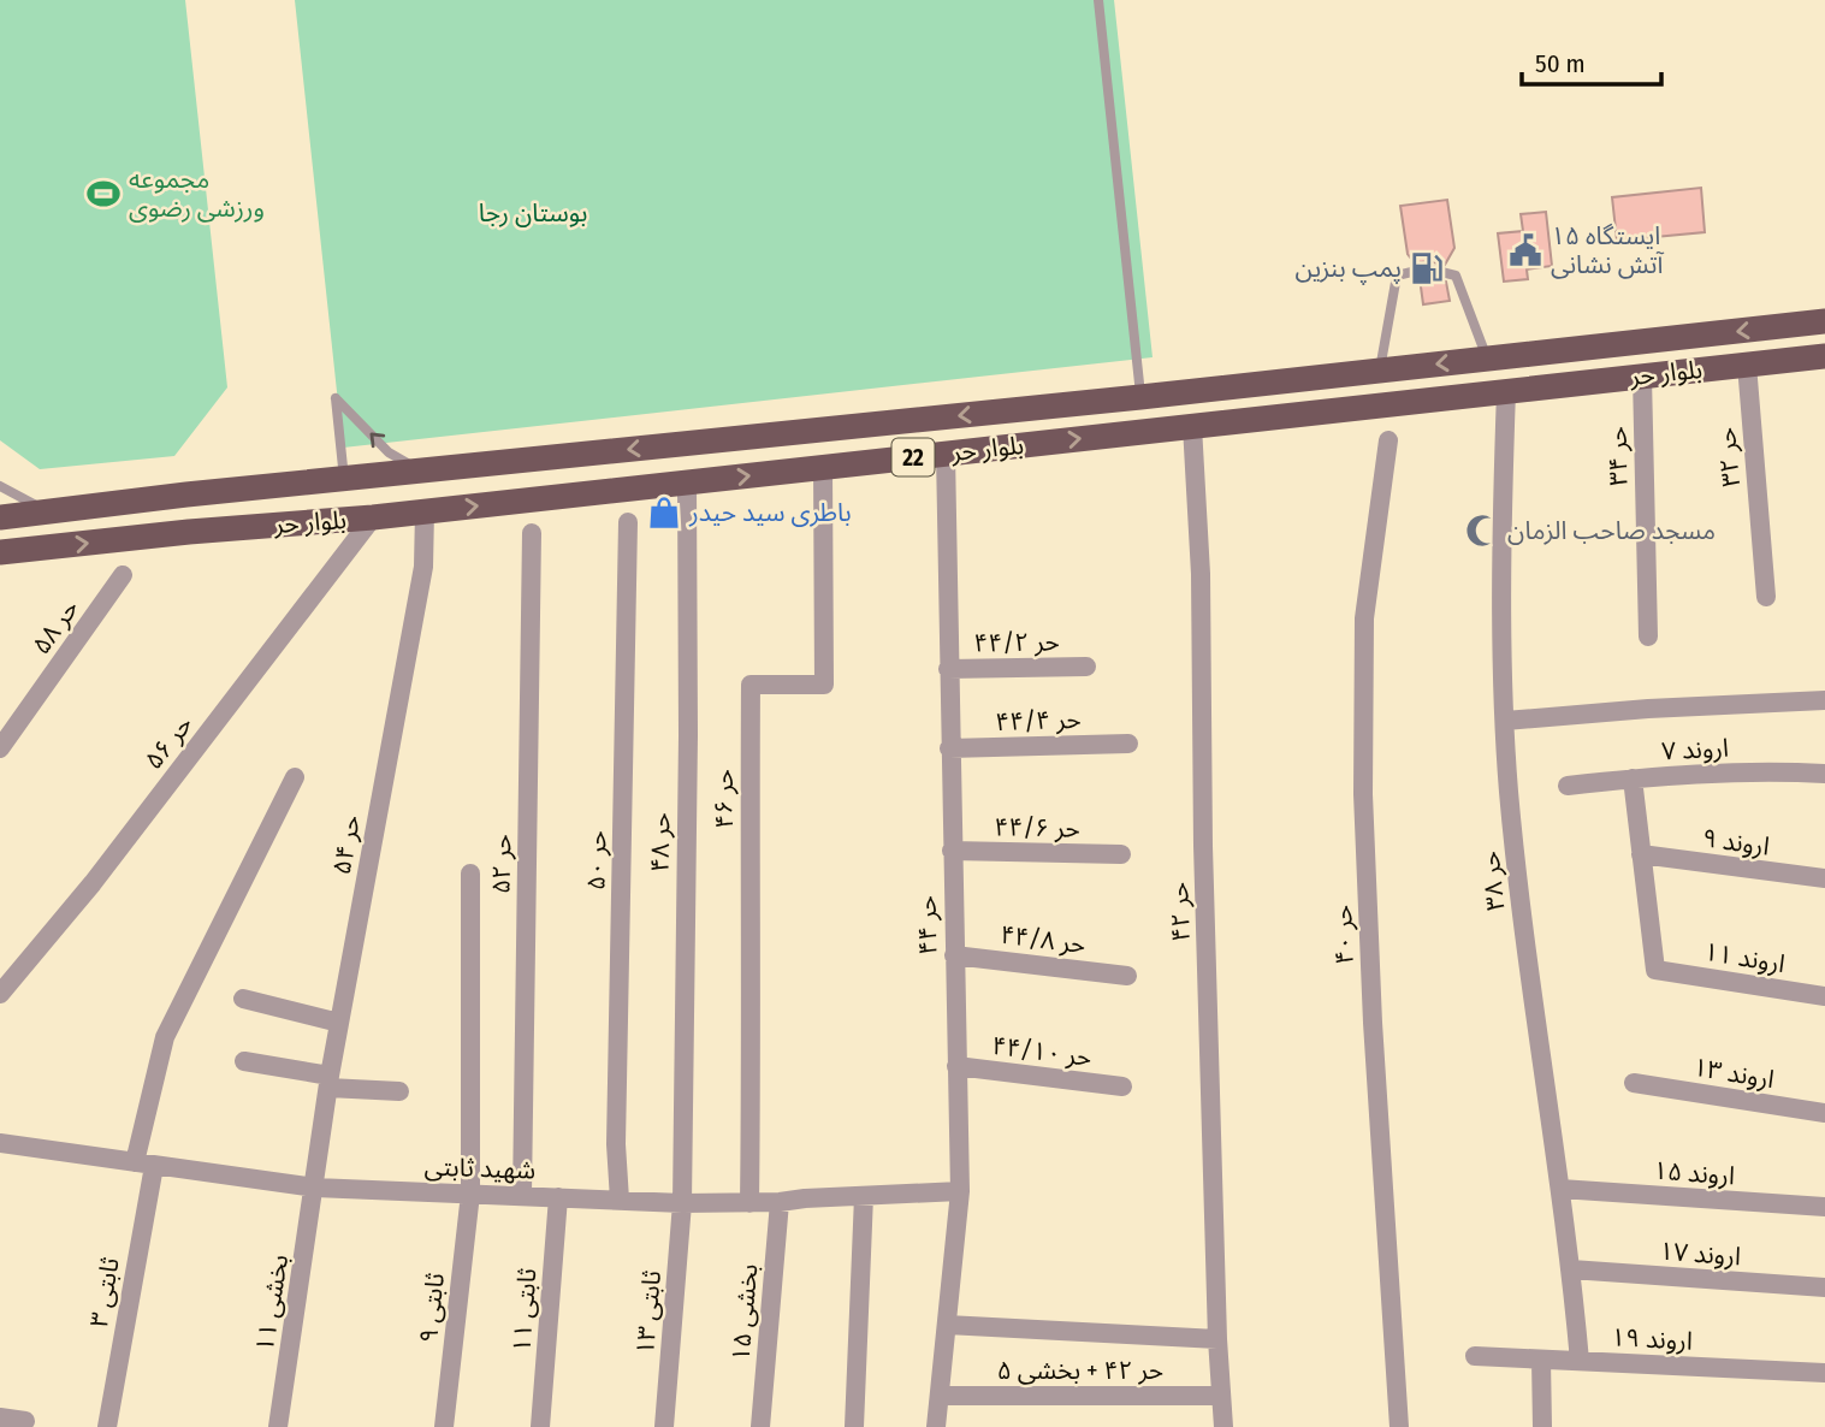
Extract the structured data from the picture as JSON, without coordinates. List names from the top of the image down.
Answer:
{
  "streets": {
    "main road": ["بلوار حر", "22"],
    "street": [
      "حر ۳۴",
      "حر ۳۲",
      "حر ۵۸",
      "حر ۴۴/۲",
      "حر ۴۴/۴",
      "حر ۵۶",
      "اروند ۷",
      "حر ۴۶",
      "حر ۴۴/۶",
      "حر ۴۸",
      "اروند ۹",
      "حر ۵۴",
      "حر ۵۰",
      "حر ۵۲",
      "حر ۳۸",
      "حر ۴۲",
      "حر ۴۴",
      "حر ۴۰",
      "حر ۴۴/۸",
      "اروند ۱۱",
      "حر ۴۴/۱۰",
      "اروند ۱۳",
      "شهید ثابتی",
      "اروند ۱۵",
      "اروند ۱۷",
      "ثابتی ۳",
      "بخشی ۱۱",
      "ثابتی ۹",
      "ثابتی ۱۱",
      "ثابتی ۱۳",
      "بخشی ۱۵",
      "اروند ۱۹",
      "حر ۴۲ + بخشی ۵"
    ]
  },
  "crossings": [
    ["بلوار حر", "حر ۳۴"],
    ["بلوار حر", "حر ۳۲"],
    ["بلوار حر", "حر ۵۶"],
    ["بلوار حر", "حر ۴۶"],
    ["بلوار حر", "حر ۴۸"],
    ["بلوار حر", "حر ۵۴"],
    ["بلوار حر", "حر ۳۸"],
    ["بلوار حر", "حر ۴۲"],
    ["بلوار حر", "حر ۴۴"],
    ["حر ۴۴/۲", "حر ۴۴"],
    ["حر ۴۴/۴", "حر ۴۴"],
    ["حر ۴۶", "شهید ثابتی"],
    ["حر ۴۴/۶", "حر ۴۴"],
    ["حر ۴۸", "شهید ثابتی"],
    ["حر ۴۸", "ثابتی ۱۳"],
    ["اروند ۹", "اروند ۱۱"],
    ["حر ۵۴", "شهید ثابتی"],
    ["حر ۵۴", "بخشی ۱۱"],
    ["حر ۵۰", "شهید ثابتی"],
    ["حر ۵۲", "شهید ثابتی"],
    ["حر ۳۸", "اروند ۱۵"],
    ["حر ۳۸", "اروند ۱۷"],
    ["حر ۳۸", "اروند ۱۹"],
    ["حر ۴۲", "حر ۴۲ + بخشی ۵"],
    ["حر ۴۴", "حر ۴۴/۸"],
    ["حر ۴۴", "حر ۴۴/۱۰"],
    ["حر ۴۴", "شهید ثابتی"],
    ["حر ۴۴", "حر ۴۲ + بخشی ۵"],
    ["شهید ثابتی", "ثابتی ۳"],
    ["شهید ثابتی", "بخشی ۱۱"],
    ["شهید ثابتی", "ثابتی ۹"],
    ["شهید ثابتی", "ثابتی ۱۱"],
    ["شهید ثابتی", "ثابتی ۱۳"],
    ["شهید ثابتی", "بخشی ۱۵"]
  ],
  "parks": ["بوستان رجا"],
  "places": {
    "sports": ["مجموعه ورزشی رضوی"],
    "public building": ["ایستگاه ۱۵ آتش نشانی"],
    "fuel station": ["پمپ بنزین"],
    "shop": ["باطری سید حیدر"],
    "mosque": ["مسجد صاحب الزمان"]
  },
  "scale_bar": "50 m"
}
